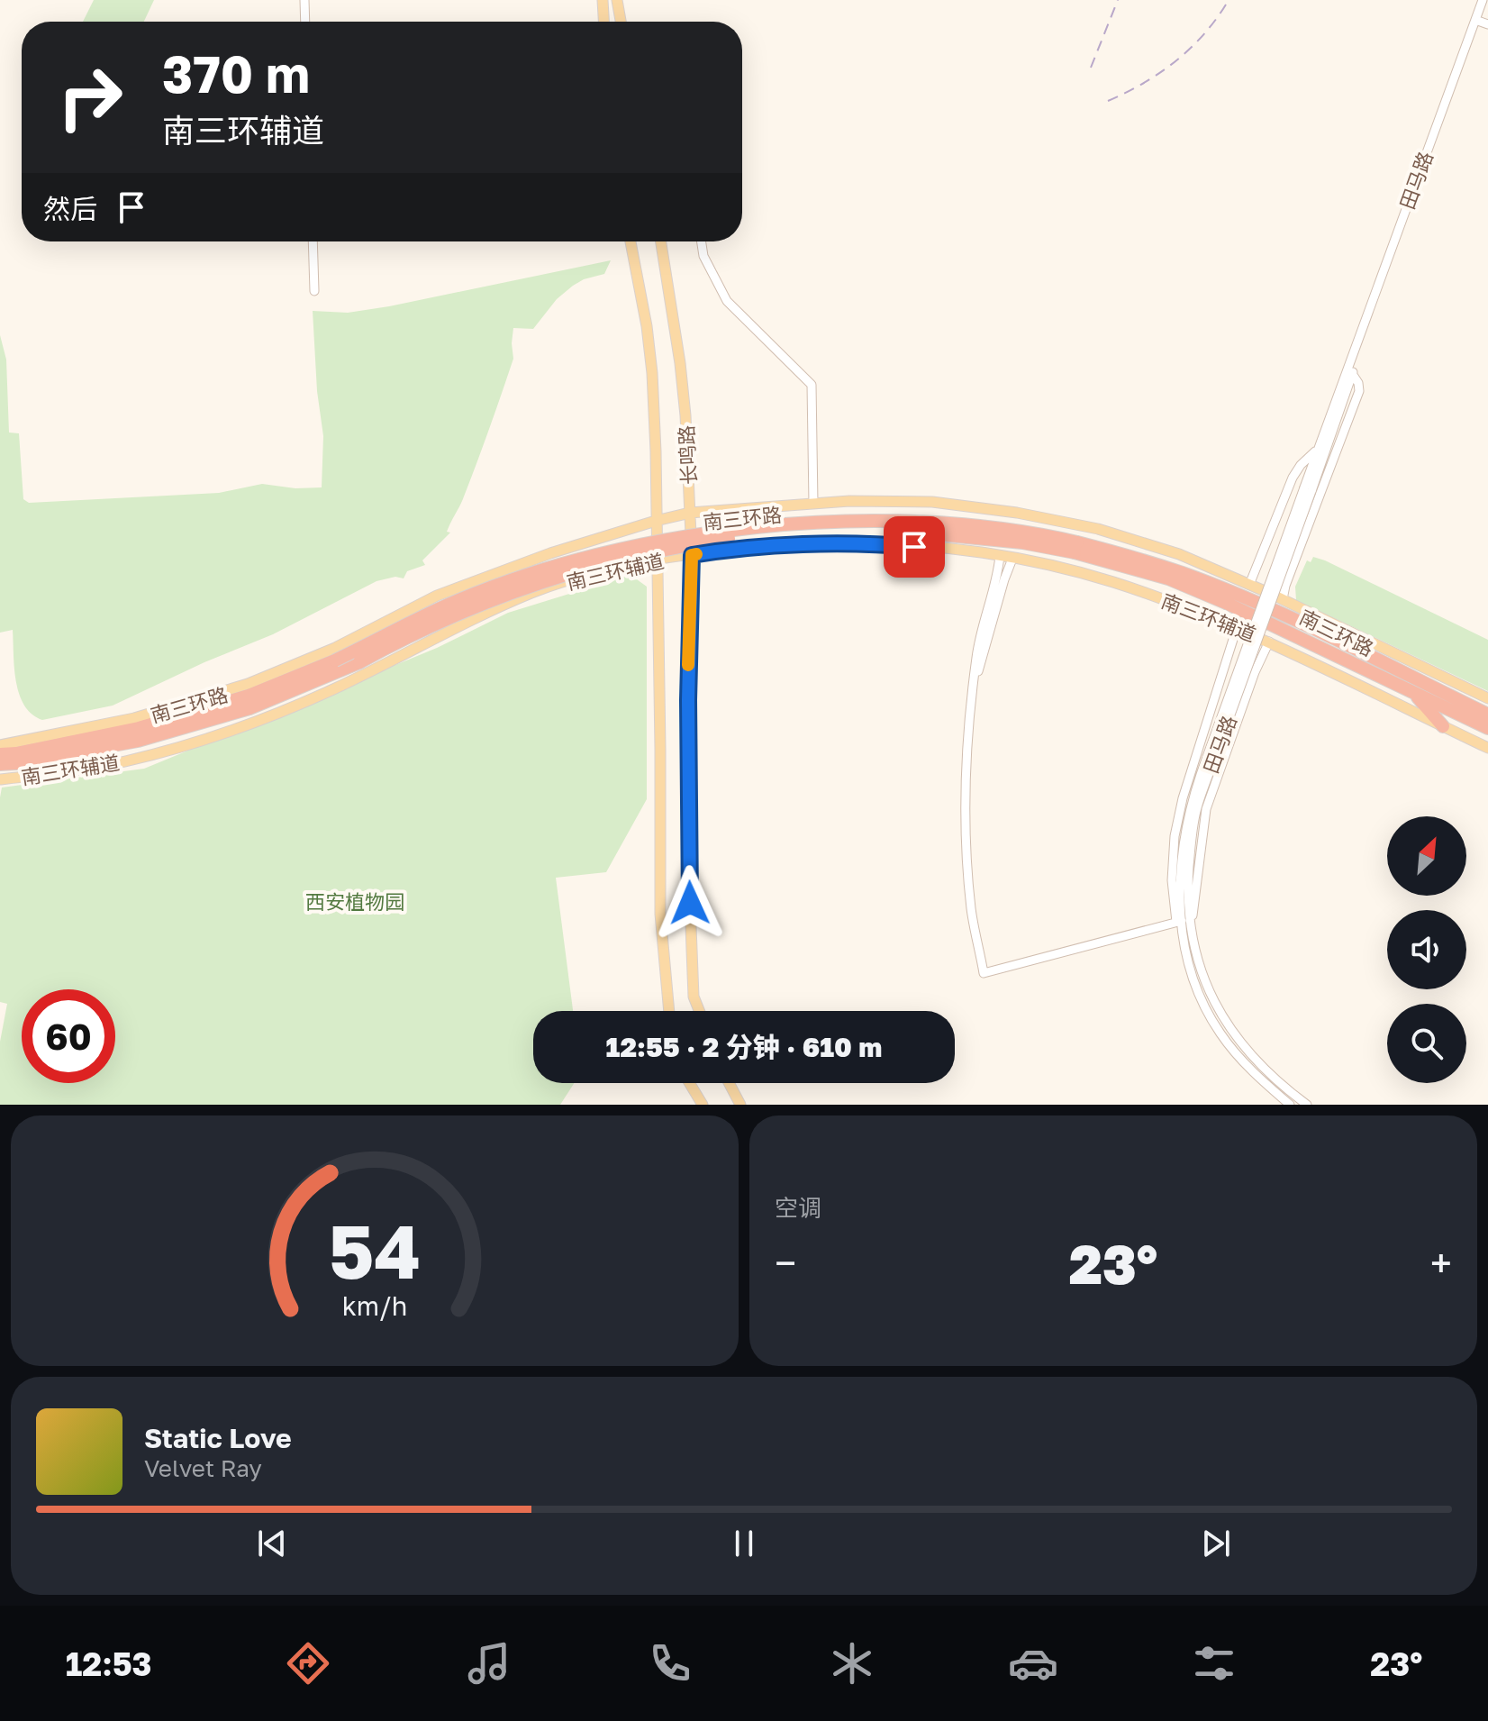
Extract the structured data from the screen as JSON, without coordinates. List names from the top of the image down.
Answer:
{
  "streets": {
    "highway": ["南三环路"],
    "main road": ["长鸣路", "南三环辅道"],
    "street": ["田马路"]
  },
  "crossings": [
    ["长鸣路", "南三环辅道"]
  ],
  "parks": ["西安植物园"],
  "north": "top right",
  "page": {
    "turn": ["370 m", "南三环辅道"],
    "then": "然后",
    "limit": "60",
    "trip": "12:55 · 2 分钟 · 610 m",
    "tile": "空调",
    "heat": ["−", "23°", "+"],
    "song": ["Static Love", "Velvet Ray"],
    "tabs": ["12:53", "23°"],
    "gauge": ["54", "km/h"]
  }
}
